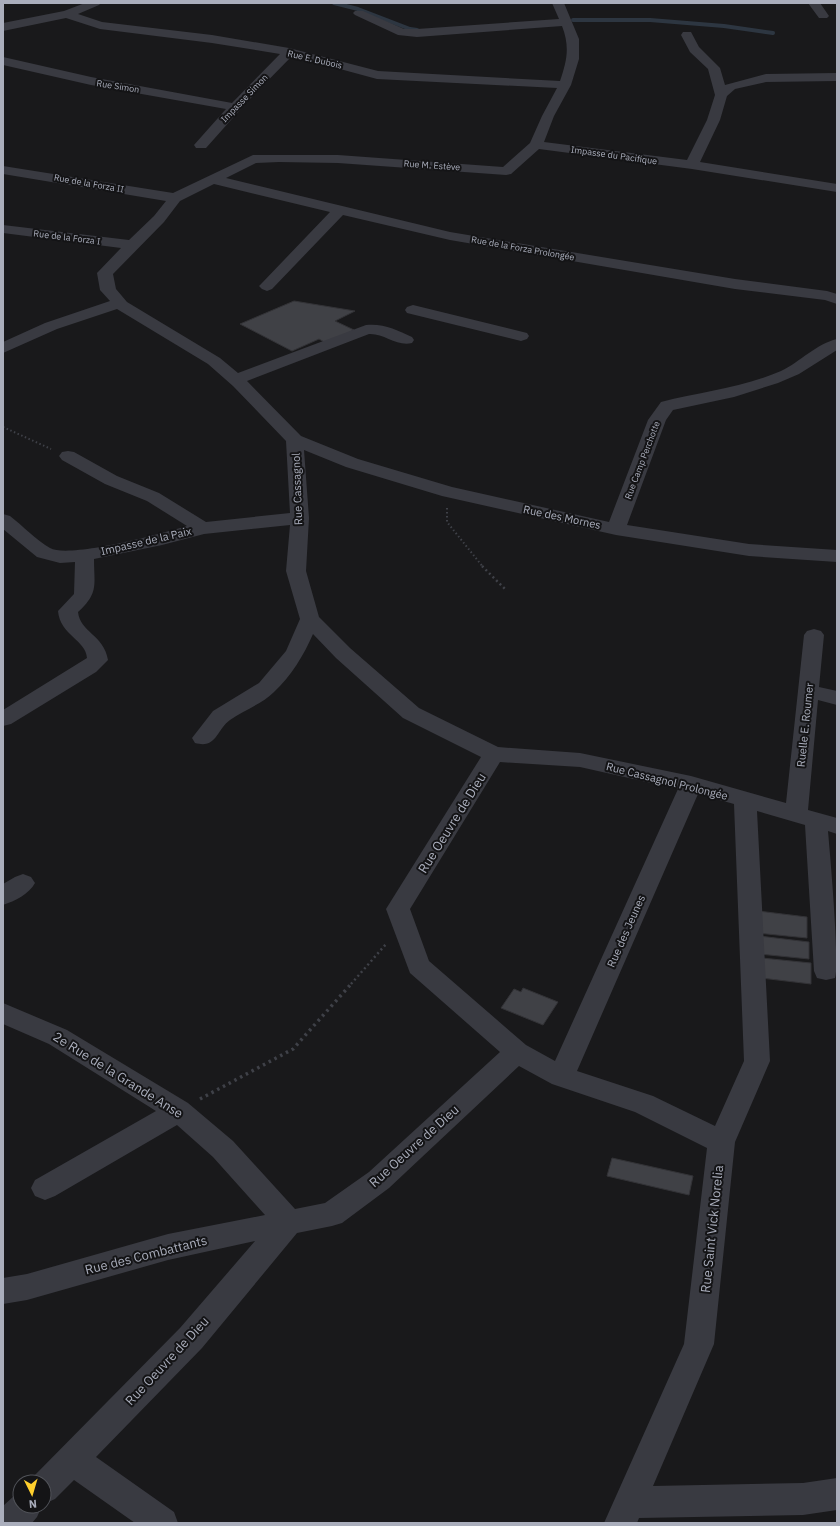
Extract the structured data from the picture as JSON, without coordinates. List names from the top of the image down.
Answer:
{
  "streets": {
    "street": [
      "Rue E. Dubois",
      "Rue Simon",
      "Impasse Simon",
      "Impasse du Pacifique",
      "Rue M. Estève",
      "Rue de la Forza II",
      "Rue de la Forza I",
      "Rue de la Forza Prolongée",
      "Rue Camp Perchotte",
      "Rue Cassagnol",
      "Rue des Mornes",
      "Impasse de la Paix",
      "Ruelle E. Roumer",
      "Rue Cassagnol Prolongée",
      "Rue Oeuvre de Dieu",
      "Rue des Jeunes",
      "2e Rue de la Grande Anse",
      "Rue Saint Vick Norelia",
      "Rue des Combattants"
    ]
  },
  "crossings": [
    ["Rue E. Dubois", "Impasse Simon"],
    ["Rue E. Dubois", "Rue M. Estève"],
    ["Rue Simon", "Impasse Simon"],
    ["Impasse du Pacifique", "Rue M. Estève"],
    ["Rue M. Estève", "Rue de la Forza II"],
    ["Rue M. Estève", "Rue de la Forza Prolongée"],
    ["Rue M. Estève", "Rue Cassagnol"],
    ["Rue de la Forza II", "Rue Cassagnol"],
    ["Rue de la Forza I", "Rue Cassagnol"],
    ["Rue Camp Perchotte", "Rue des Mornes"],
    ["Rue Cassagnol", "Rue des Mornes"],
    ["Rue Cassagnol", "Impasse de la Paix"],
    ["Rue Cassagnol", "Rue Cassagnol Prolongée"],
    ["Rue Cassagnol", "Rue Oeuvre de Dieu"],
    ["Ruelle E. Roumer", "Rue Cassagnol Prolongée"],
    ["Rue Cassagnol Prolongée", "Rue Oeuvre de Dieu"],
    ["Rue Cassagnol Prolongée", "Rue des Jeunes"],
    ["Rue Cassagnol Prolongée", "Rue Saint Vick Norelia"],
    ["Rue Oeuvre de Dieu", "2e Rue de la Grande Anse"],
    ["Rue Oeuvre de Dieu", "Rue des Combattants"],
    ["2e Rue de la Grande Anse", "Rue des Combattants"]
  ],
  "north": "bottom"
}
